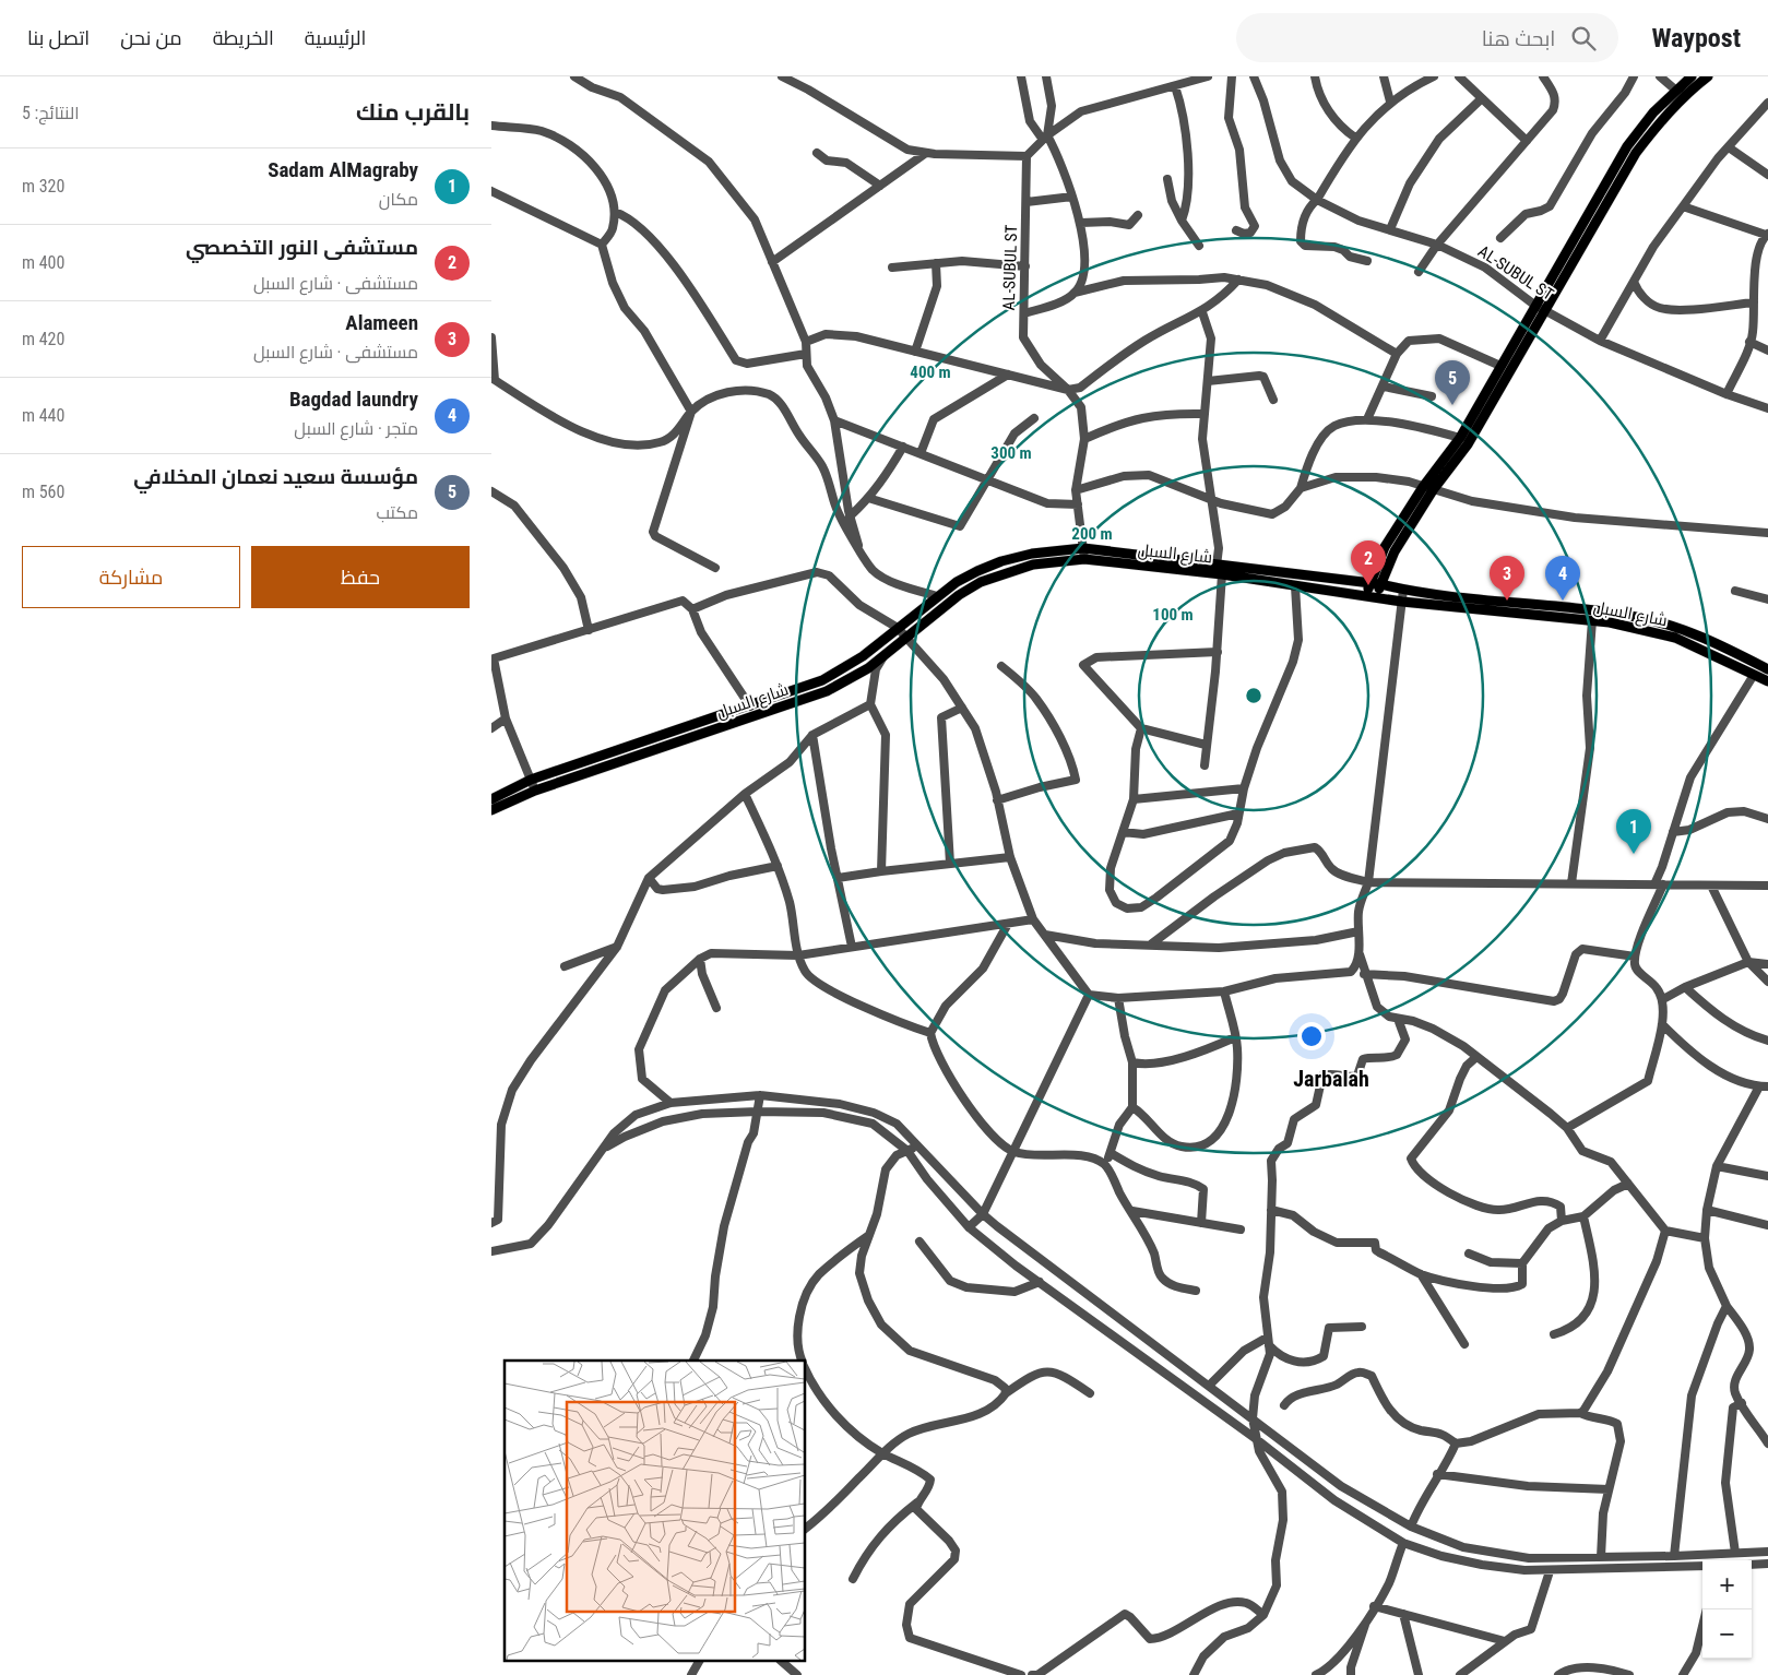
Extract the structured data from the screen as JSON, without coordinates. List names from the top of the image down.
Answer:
{
  "streets": {
    "main road": ["شارع السبل"],
    "street": ["AL-SUBUL ST"]
  },
  "crossings": [
    ["AL-SUBUL ST", "شارع السبل"]
  ],
  "districts": ["Jarbalah"],
  "page": {
    "header": "Waypost",
    "search": "ابحث هنا",
    "nav": [
      "الرئيسية",
      "الخريطة",
      "من نحن",
      "اتصل بنا"
    ],
    "heading": ["بالقرب منك", "النتائج: 5"],
    "list": [
      {
        "mark": "1",
        "name": "Sadam AlMagraby",
        "note": "مكان",
        "value": "320 m"
      },
      {
        "mark": "2",
        "name": "مستشفى النور التخصصي",
        "note": "مستشفى · شارع السبل",
        "value": "400 m"
      },
      {
        "mark": "3",
        "name": "Alameen",
        "note": "مستشفى · شارع السبل",
        "value": "420 m"
      },
      {
        "mark": "4",
        "name": "Bagdad laundry",
        "note": "متجر · شارع السبل",
        "value": "440 m"
      },
      {
        "mark": "5",
        "name": "مؤسسة سعيد نعمان المخلافي",
        "note": "مكتب",
        "value": "560 m"
      }
    ],
    "pins": [
      "5",
      "2",
      "3",
      "4",
      "1"
    ],
    "buttons": ["حفظ", "مشاركة"],
    "map_buttons": ["+", "−"]
  },
  "rings": [
    "400 m",
    "300 m",
    "200 m",
    "100 m"
  ]
}
